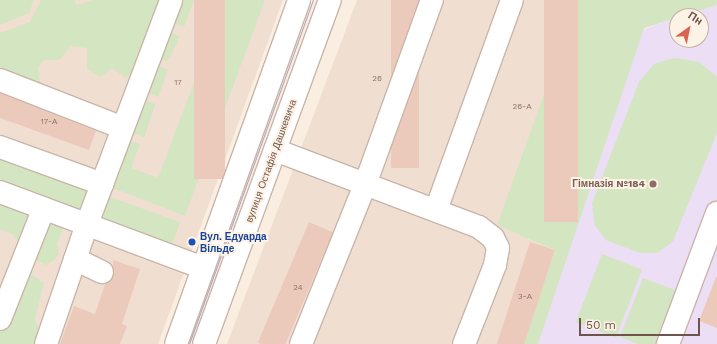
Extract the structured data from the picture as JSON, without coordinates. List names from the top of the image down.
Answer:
{
  "streets": {
    "street": ["вулиця Остафія Дашкевича"]
  },
  "places": ["Гімназія №184", "Вул. Едуарда Вільде"],
  "house_numbers": [
    "26",
    "17",
    "26-А",
    "17-А",
    "24",
    "3-А"
  ],
  "scale_bar": "50 m",
  "north": "top right"
}
